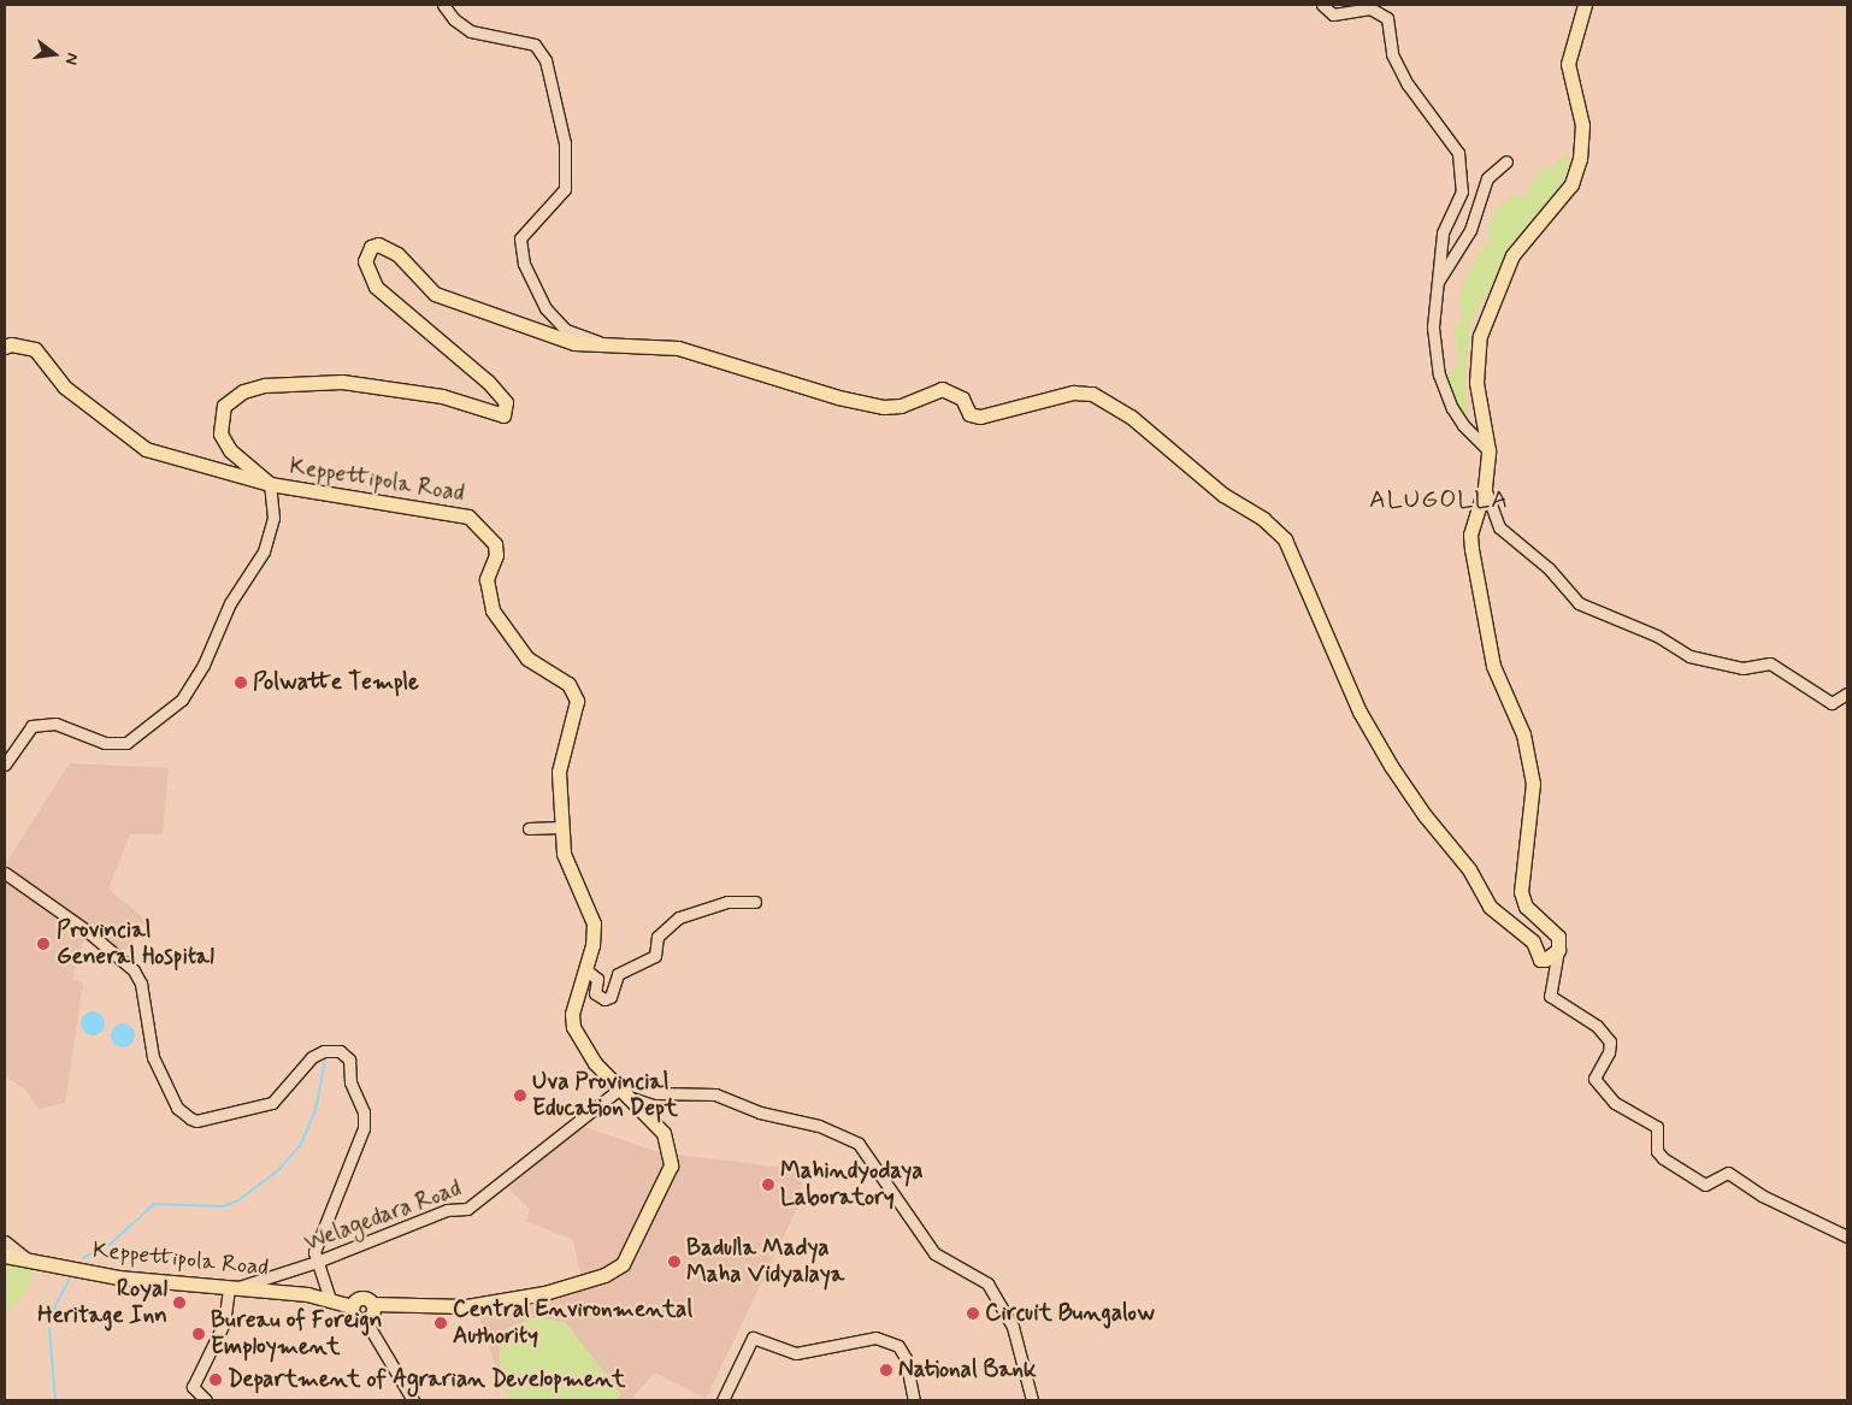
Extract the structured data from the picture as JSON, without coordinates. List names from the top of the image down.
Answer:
{
  "streets": {
    "main road": ["Keppettipola Road"],
    "street": ["Welagedara Road"]
  },
  "crossings": [
    ["Keppettipola Road", "Welagedara Road"]
  ],
  "districts": ["ALUGOLLA"],
  "places": [
    "Polwatte Temple",
    "Provincial General Hospital",
    "Uva Provincial Education Dept",
    "Mahindyodaya Laboratory",
    "Badulla Madya Maha Vidyalaya",
    "Royal Heritage Inn",
    "Circuit Bungalow",
    "Central Environmental Authority",
    "Bureau of Foreign Employment",
    "National Bank",
    "Department of Agrarian Development"
  ],
  "north": "right"
}
